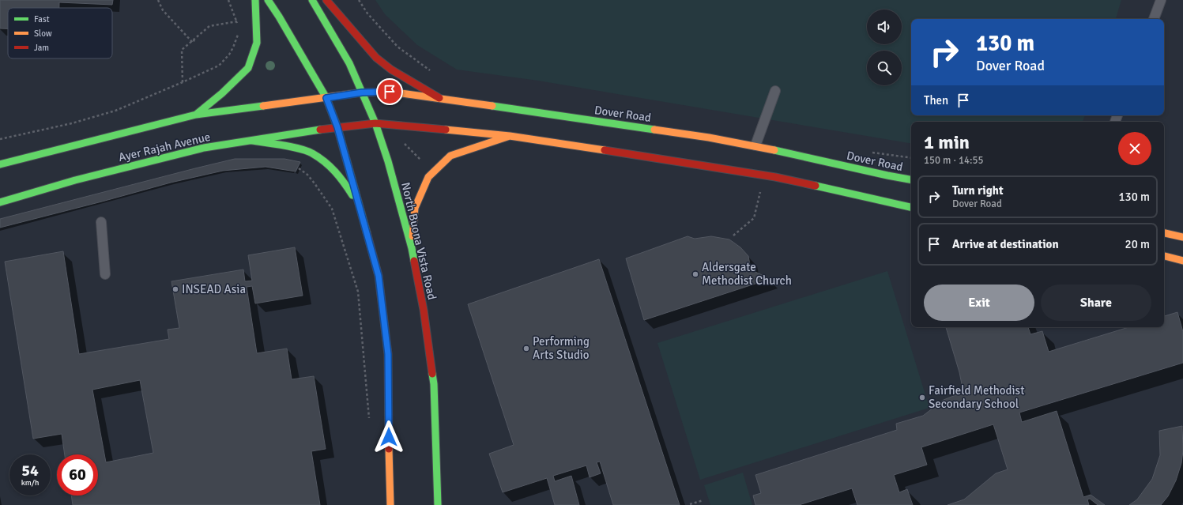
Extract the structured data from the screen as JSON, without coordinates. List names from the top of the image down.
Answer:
{
  "streets": {
    "street": ["Dover Road", "Ayer Rajah Avenue", "North Buona Vista Road"]
  },
  "crossings": [
    ["Dover Road", "Ayer Rajah Avenue"],
    ["Dover Road", "North Buona Vista Road"]
  ],
  "places": [
    "Aldersgate Methodist Church",
    "INSEAD Asia",
    "Performing Arts Studio",
    "Fairfield Methodist Secondary School"
  ],
  "legend": ["Fast", "Slow", "Jam"],
  "page": {
    "turn": ["130 m", "Dover Road"],
    "then": "Then",
    "heading": ["1 min", "150 m · 14:55"],
    "list": [
      {
        "name": "Turn right",
        "note": "Dover Road",
        "value": "130 m"
      },
      {
        "name": "Arrive at destination",
        "value": "20 m"
      }
    ],
    "buttons": ["Exit", "Share"],
    "speed": "54 km/h",
    "limit": "60"
  }
}
